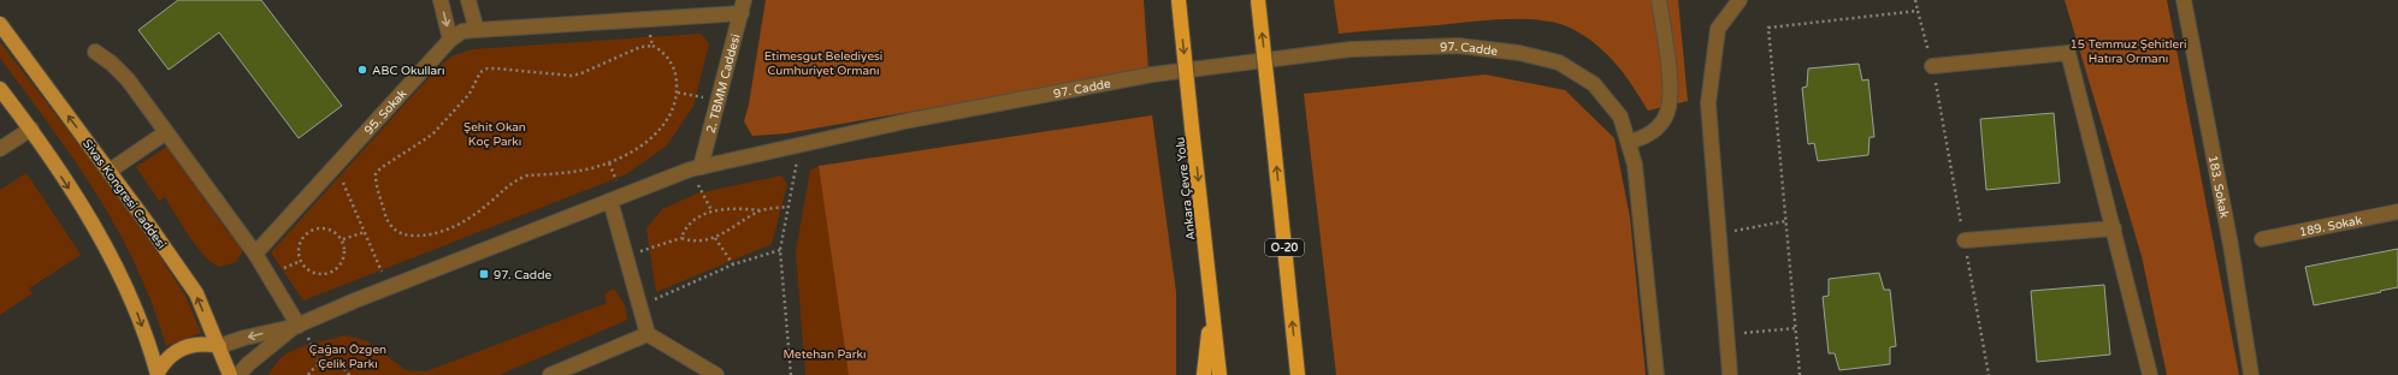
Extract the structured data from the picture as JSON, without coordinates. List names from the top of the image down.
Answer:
{
  "streets": {
    "highway": ["Ankara Çevre Yolu", "O-20"],
    "main road": ["Sivas Kongresi Caddesi"],
    "street": [
      "97. Cadde",
      "2. TBMM Caddesi",
      "95. Sokak",
      "183. Sokak",
      "189. Sokak"
    ]
  },
  "crossings": [
    ["97. Cadde", "2. TBMM Caddesi"],
    ["97. Cadde", "Sivas Kongresi Caddesi"],
    ["2. TBMM Caddesi", "95. Sokak"]
  ],
  "parks": [
    "15 Temmuz Şehitleri Hatıra Ormanı",
    "Etimesgut Belediyesi Cumhuriyet Ormanı",
    "Şehit Okan Koç Parkı",
    "Çağan Özgen Çelik Parkı",
    "Metehan Parkı"
  ],
  "places": {
    "other": ["ABC Okulları"],
    "transit": ["97. Cadde"]
  }
}
